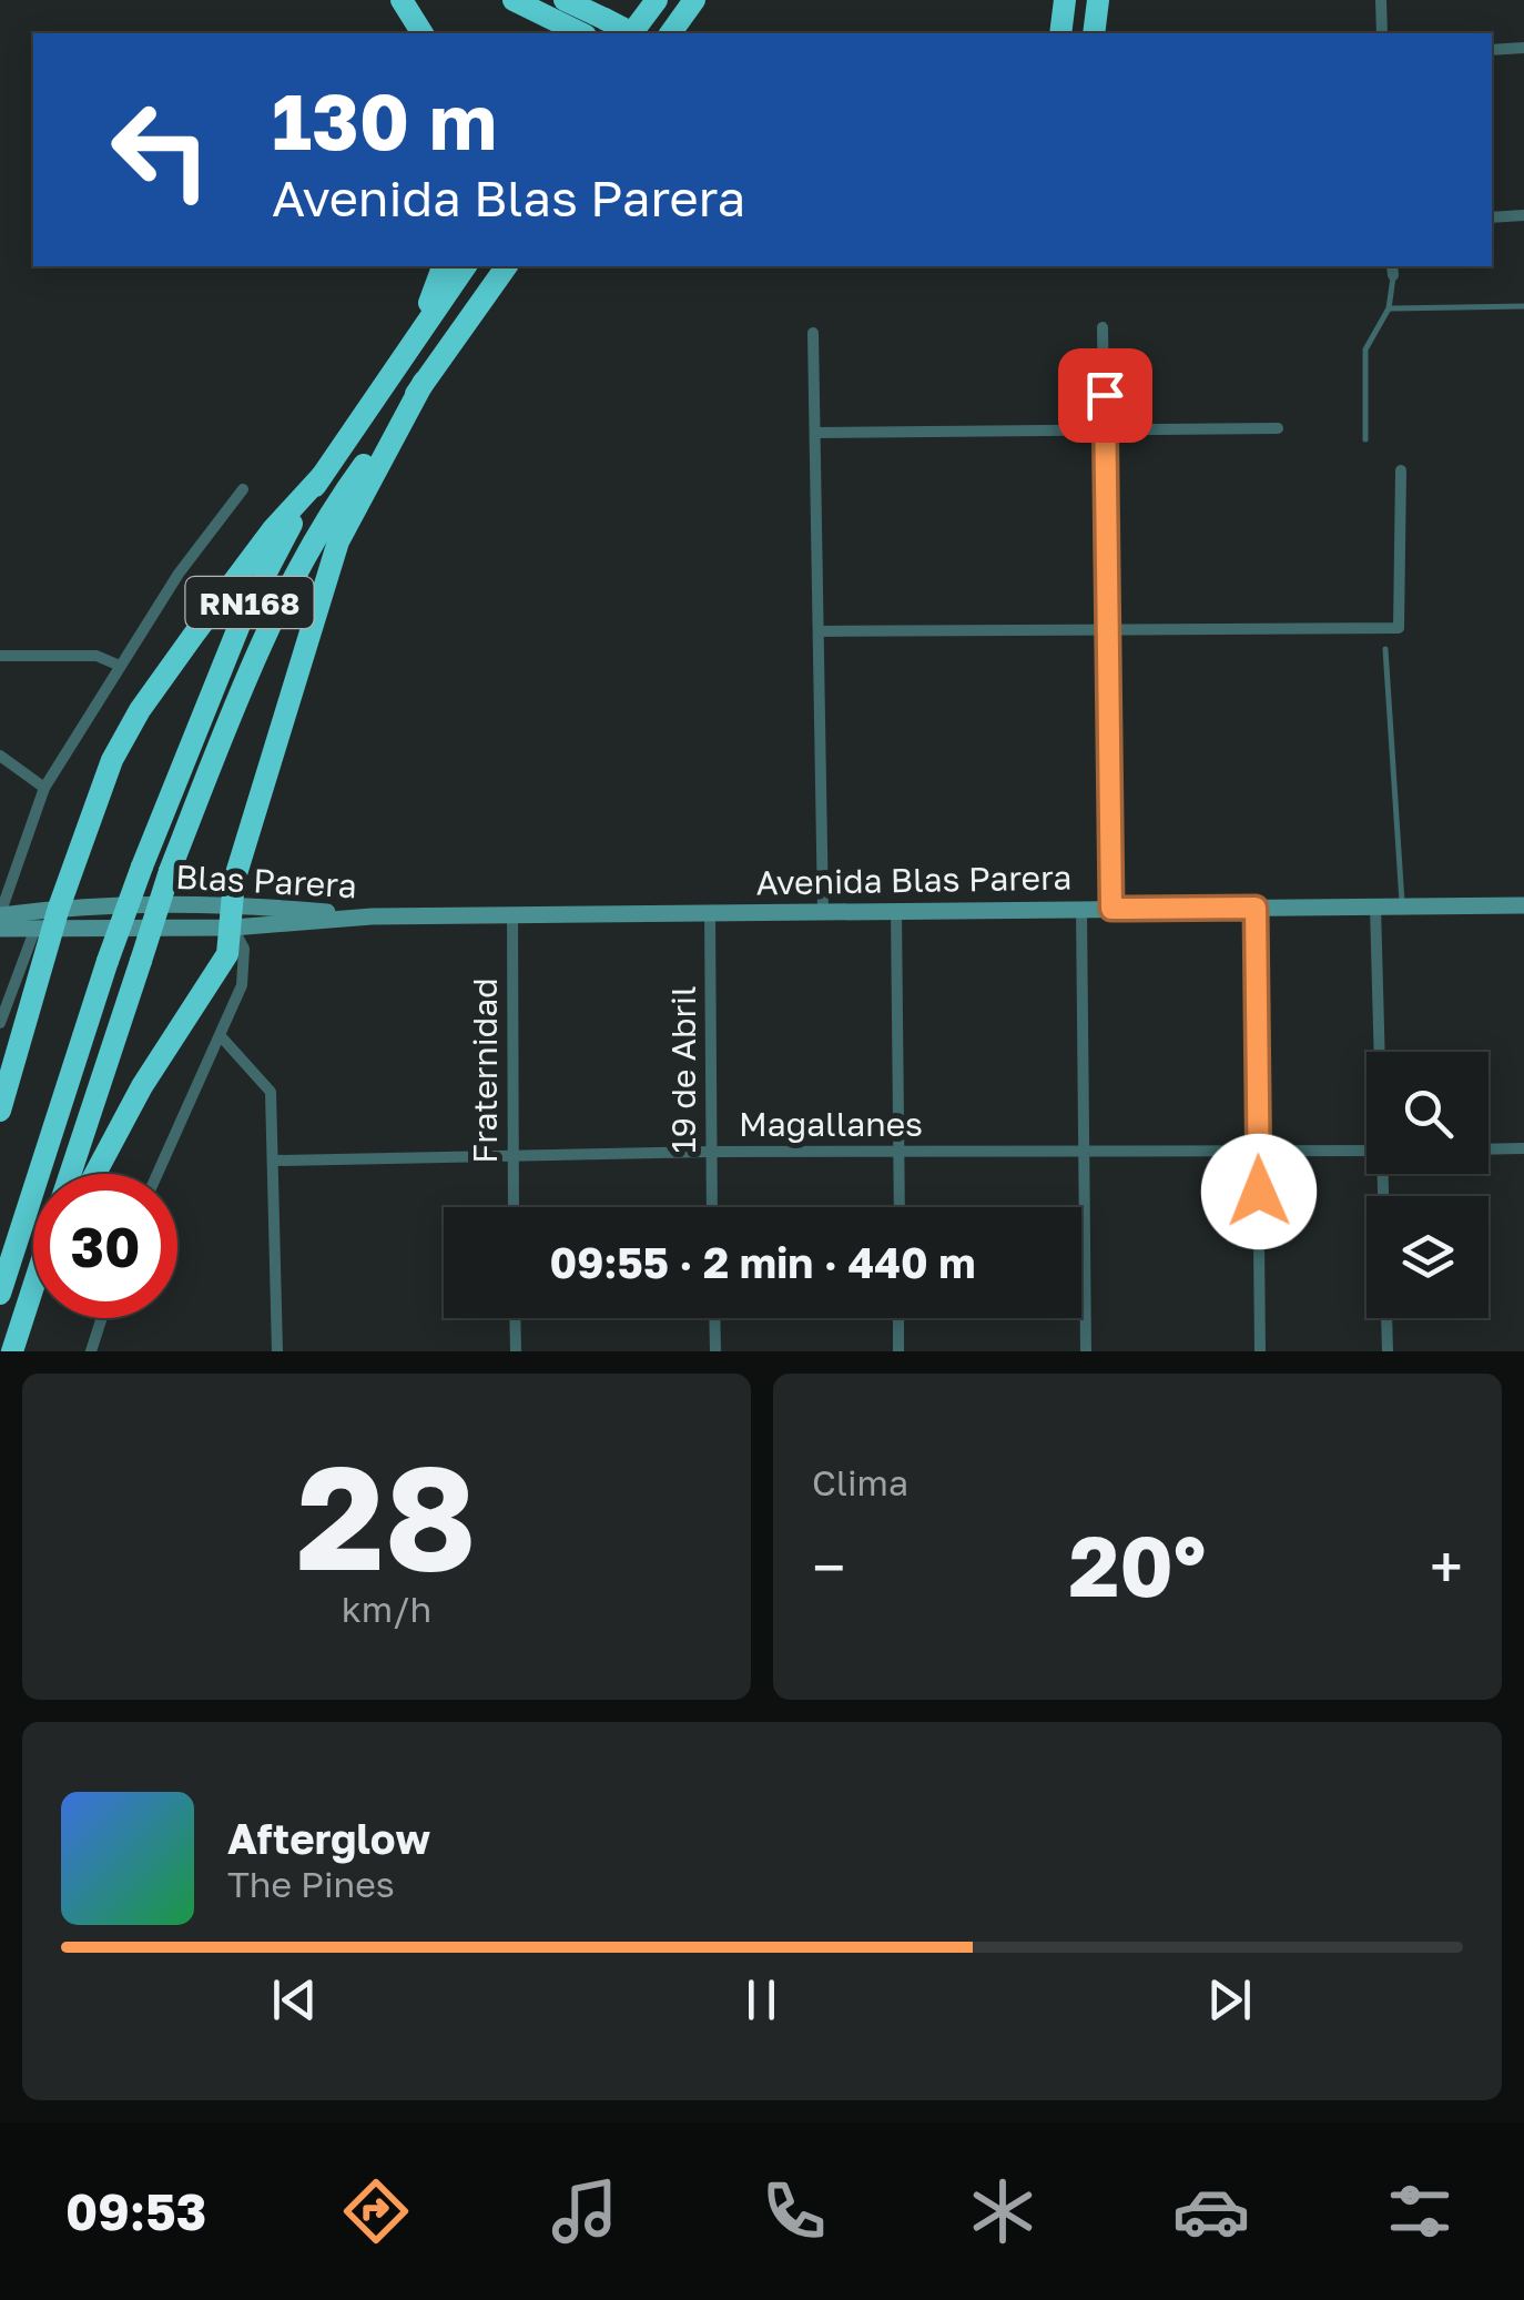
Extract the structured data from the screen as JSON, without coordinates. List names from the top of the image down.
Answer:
{
  "streets": {
    "highway": ["RN168"],
    "main road": ["Avenida Blas Parera", "Blas Parera"],
    "street": ["19 de Abril", "Fraternidad", "Magallanes"]
  },
  "crossings": [
    ["Avenida Blas Parera", "Blas Parera"],
    ["Avenida Blas Parera", "19 de Abril"],
    ["Avenida Blas Parera", "Fraternidad"],
    ["19 de Abril", "Magallanes"],
    ["Fraternidad", "Magallanes"]
  ],
  "page": {
    "turn": ["130 m", "Avenida Blas Parera"],
    "limit": "30",
    "trip": "09:55 · 2 min · 440 m",
    "tile": [
      ["28", "km/h"],
      "Clima"
    ],
    "heat": ["−", "20°", "+"],
    "song": ["Afterglow", "The Pines"],
    "tabs": "09:53"
  }
}
